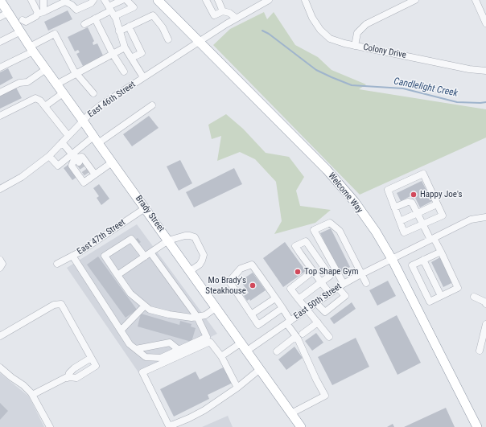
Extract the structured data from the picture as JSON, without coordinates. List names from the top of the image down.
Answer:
{
  "streets": {
    "highway": ["Welcome Way", "Brady Street"],
    "street": [
      "Colony Drive",
      "East 46th Street",
      "East 47th Street",
      "East 50th Street"
    ]
  },
  "crossings": [
    ["East 46th Street", "Welcome Way"],
    ["East 46th Street", "Brady Street"],
    ["Welcome Way", "East 50th Street"],
    ["Brady Street", "East 47th Street"],
    ["Brady Street", "East 50th Street"]
  ],
  "water": ["Candlelight Creek"],
  "places": ["Happy Joe's", "Top Shape Gym", "Mo Brady's Steakhouse"]
}
